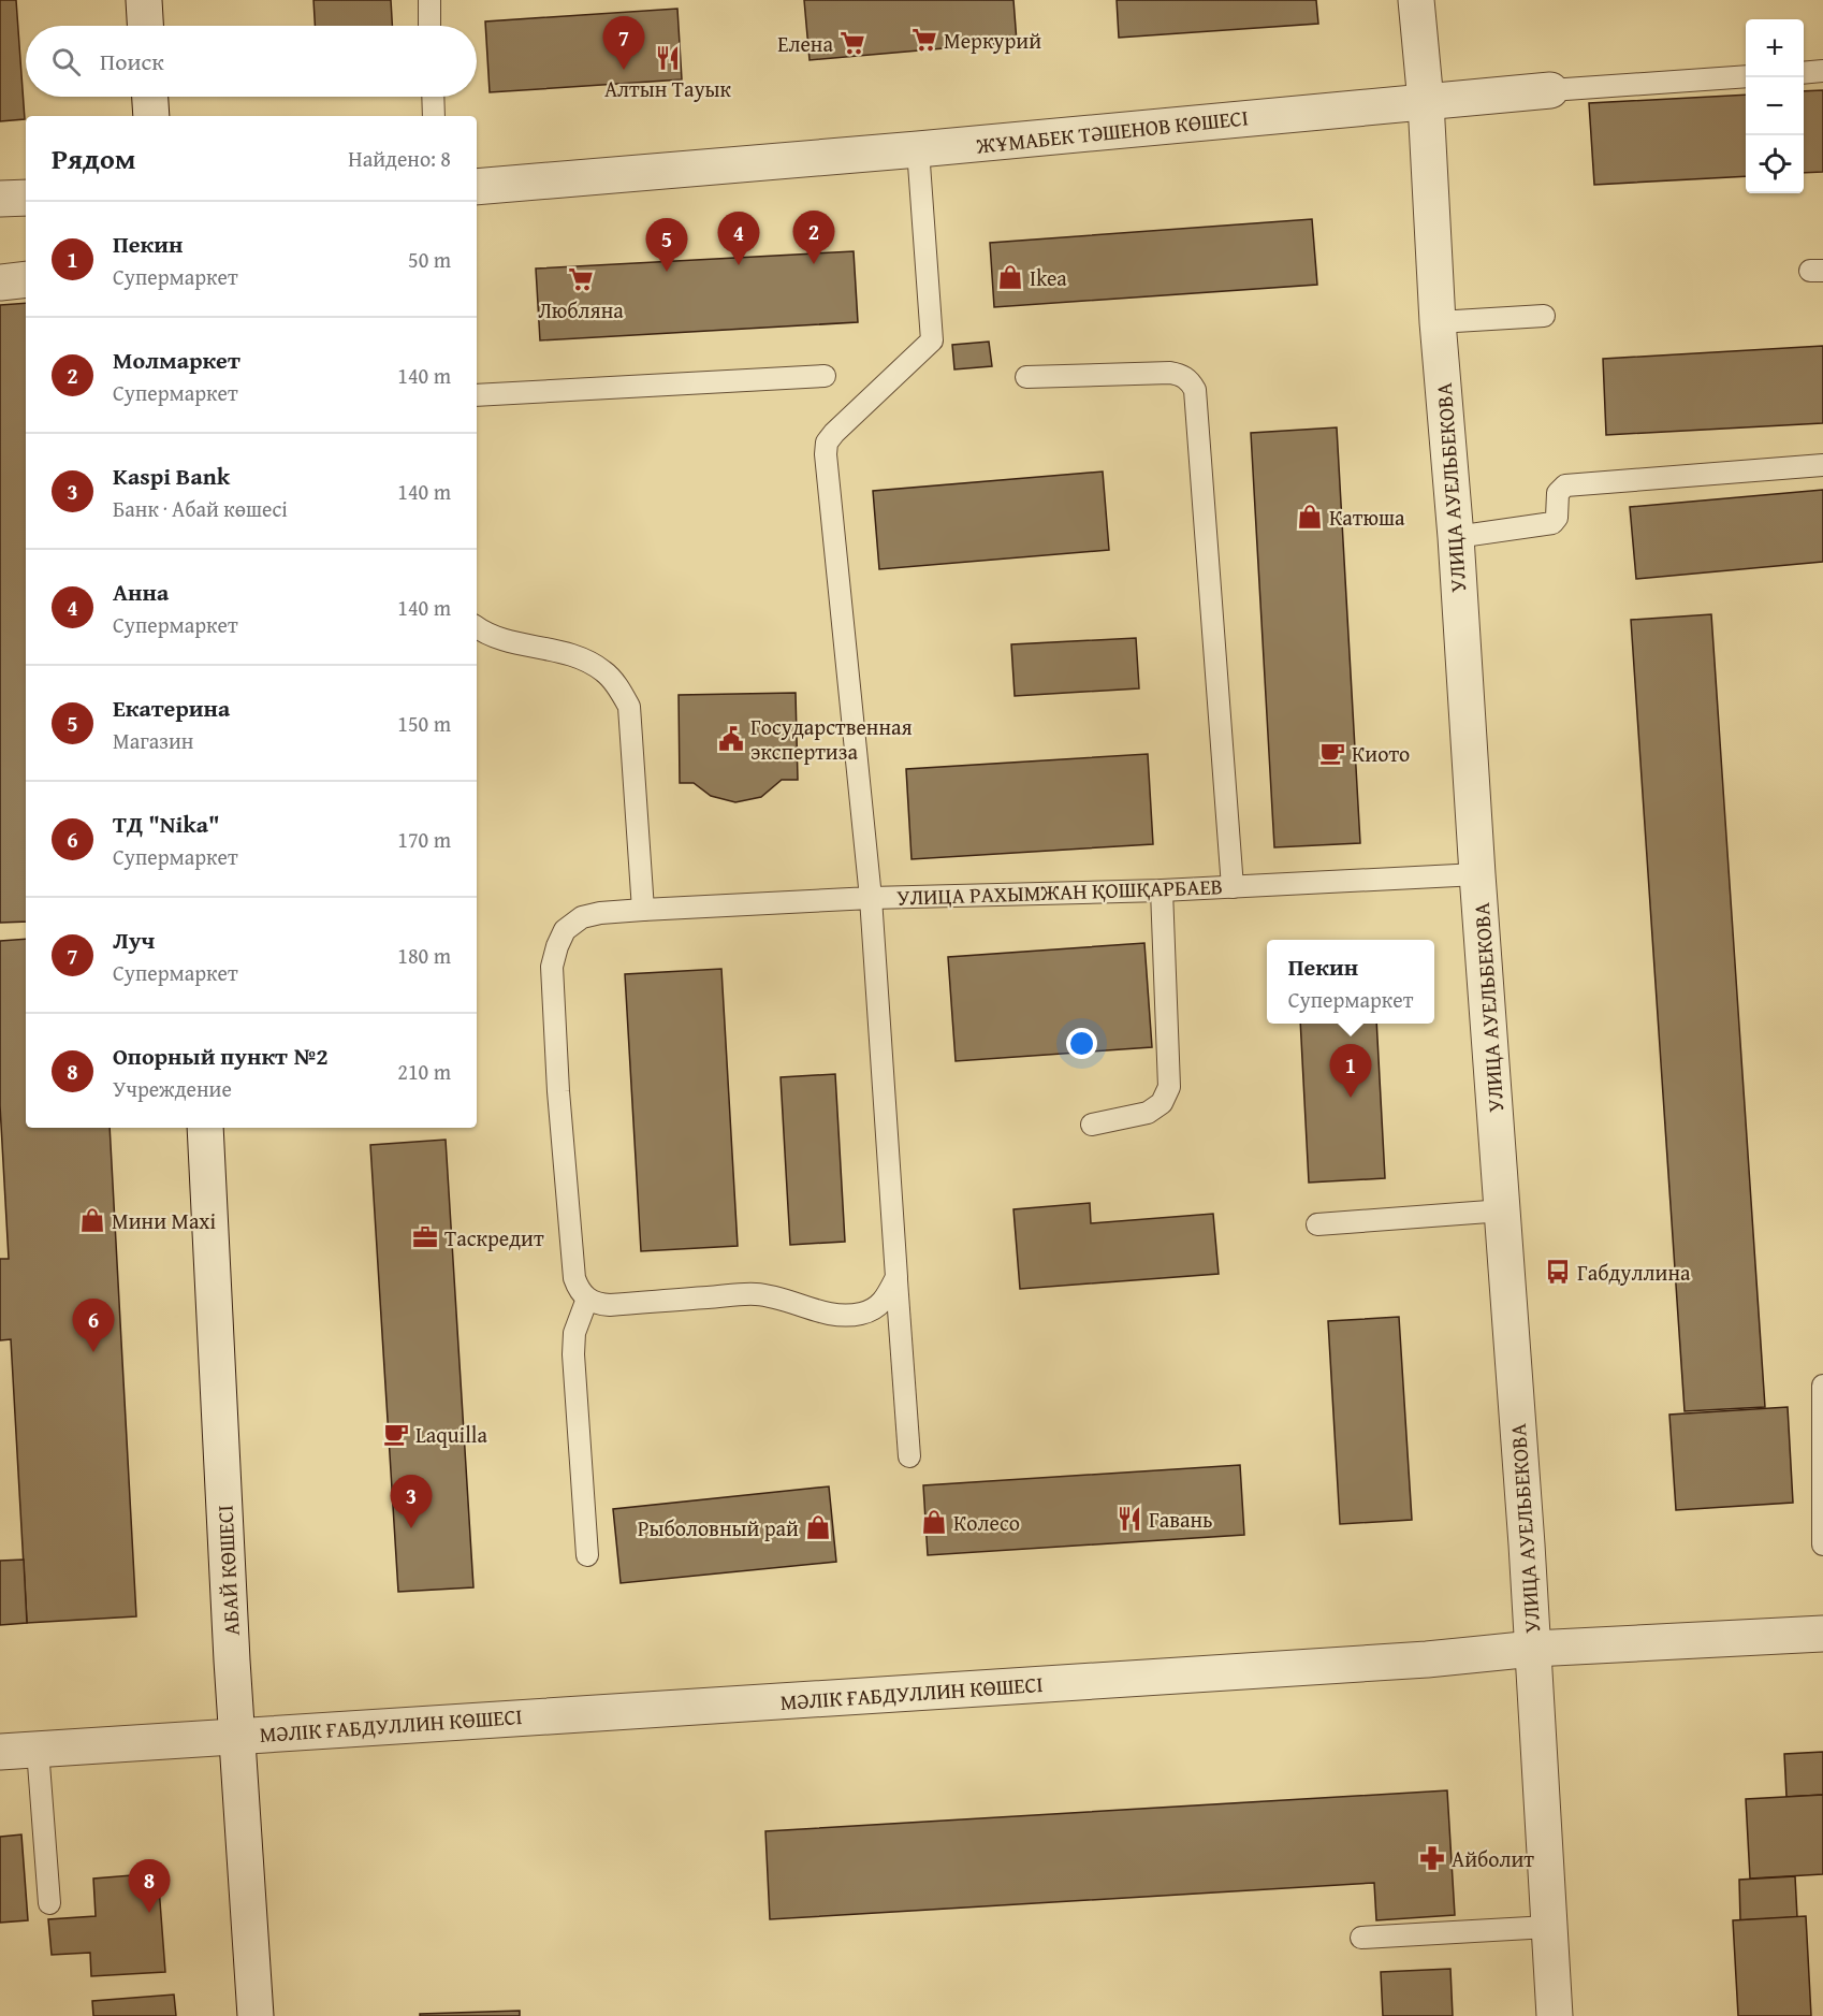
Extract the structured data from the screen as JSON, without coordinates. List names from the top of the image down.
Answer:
{
  "streets": {
    "street": [
      "ЖҰМАБЕК ТӘШЕНОВ КӨШЕСІ",
      "УЛИЦА АУЕЛЬБЕКОВА",
      "АБАЙ КӨШЕСІ",
      "МӘЛІК ҒАБДУЛЛИН КӨШЕСІ"
    ],
    "lane": ["УЛИЦА РАХЫМЖАН ҚОШҚАРБАЕВ"]
  },
  "crossings": [
    ["ЖҰМАБЕК ТӘШЕНОВ КӨШЕСІ", "УЛИЦА АУЕЛЬБЕКОВА"],
    ["УЛИЦА АУЕЛЬБЕКОВА", "УЛИЦА РАХЫМЖАН ҚОШҚАРБАЕВ"],
    ["УЛИЦА АУЕЛЬБЕКОВА", "МӘЛІК ҒАБДУЛЛИН КӨШЕСІ"],
    ["АБАЙ КӨШЕСІ", "МӘЛІК ҒАБДУЛЛИН КӨШЕСІ"]
  ],
  "places": {
    "supermarket": ["Меркурий", "Елена", "Любляна"],
    "restaurant": ["Алтын Тауык", "Гавань"],
    "shop": [
      "Ikea",
      "Катюша",
      "Мини Maxi",
      "Колесо",
      "Рыболовный рай"
    ],
    "public building": ["Государственная экспертиза"],
    "cafe": ["Киото", "Laquilla"],
    "office": ["Таскредит"],
    "bus stop": ["Габдуллина"],
    "pharmacy": ["Айболит"]
  },
  "page": {
    "pins": [
      "7",
      "2",
      "4",
      "5",
      "1",
      "6",
      "3",
      "8"
    ],
    "map_buttons": ["+", "−"],
    "search": "Поиск",
    "heading": ["Рядом", "Найдено: 8"],
    "list": [
      {
        "mark": "1",
        "name": "Пекин",
        "note": "Супермаркет",
        "value": "50 m"
      },
      {
        "mark": "2",
        "name": "Молмаркет",
        "note": "Супермаркет",
        "value": "140 m"
      },
      {
        "mark": "3",
        "name": "Kaspi Bank",
        "note": "Банк · Абай көшесі",
        "value": "140 m"
      },
      {
        "mark": "4",
        "name": "Анна",
        "note": "Супермаркет",
        "value": "140 m"
      },
      {
        "mark": "5",
        "name": "Екатерина",
        "note": "Магазин",
        "value": "150 m"
      },
      {
        "mark": "6",
        "name": "ТД \"Nika\"",
        "note": "Супермаркет",
        "value": "170 m"
      },
      {
        "mark": "7",
        "name": "Луч",
        "note": "Супермаркет",
        "value": "180 m"
      },
      {
        "mark": "8",
        "name": "Опорный пункт №2",
        "note": "Учреждение",
        "value": "210 m"
      }
    ],
    "popup": ["Пекин", "Супермаркет"]
  }
}
